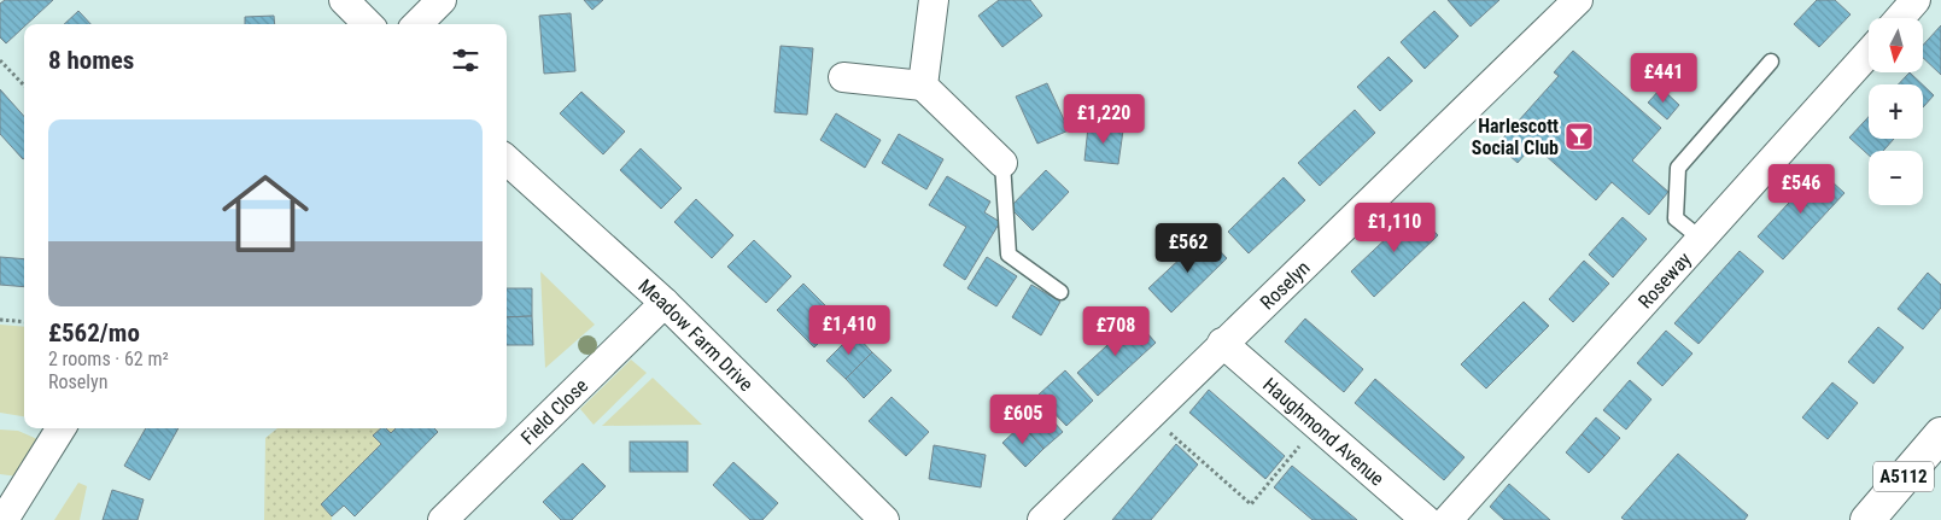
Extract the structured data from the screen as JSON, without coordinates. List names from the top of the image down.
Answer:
{
  "streets": {
    "main road": ["A5112"],
    "street": [
      "Roseway",
      "Roselyn",
      "Meadow Farm Drive",
      "Field Close",
      "Haughmond Avenue"
    ]
  },
  "crossings": [
    ["Roselyn", "Haughmond Avenue"],
    ["Meadow Farm Drive", "Field Close"]
  ],
  "places": {
    "bar": ["Harlescott Social Club"]
  },
  "north": "bottom",
  "page": {
    "map_buttons": ["+", "−"],
    "heading": "8 homes",
    "price": [
      "£441",
      "£1,220",
      "£546",
      "£1,110",
      "£562",
      "£1,410",
      "£708",
      "£605"
    ],
    "list": [
      {
        "name": "£562/mo",
        "note": "2 rooms · 62 m² · Roselyn"
      }
    ]
  }
}
